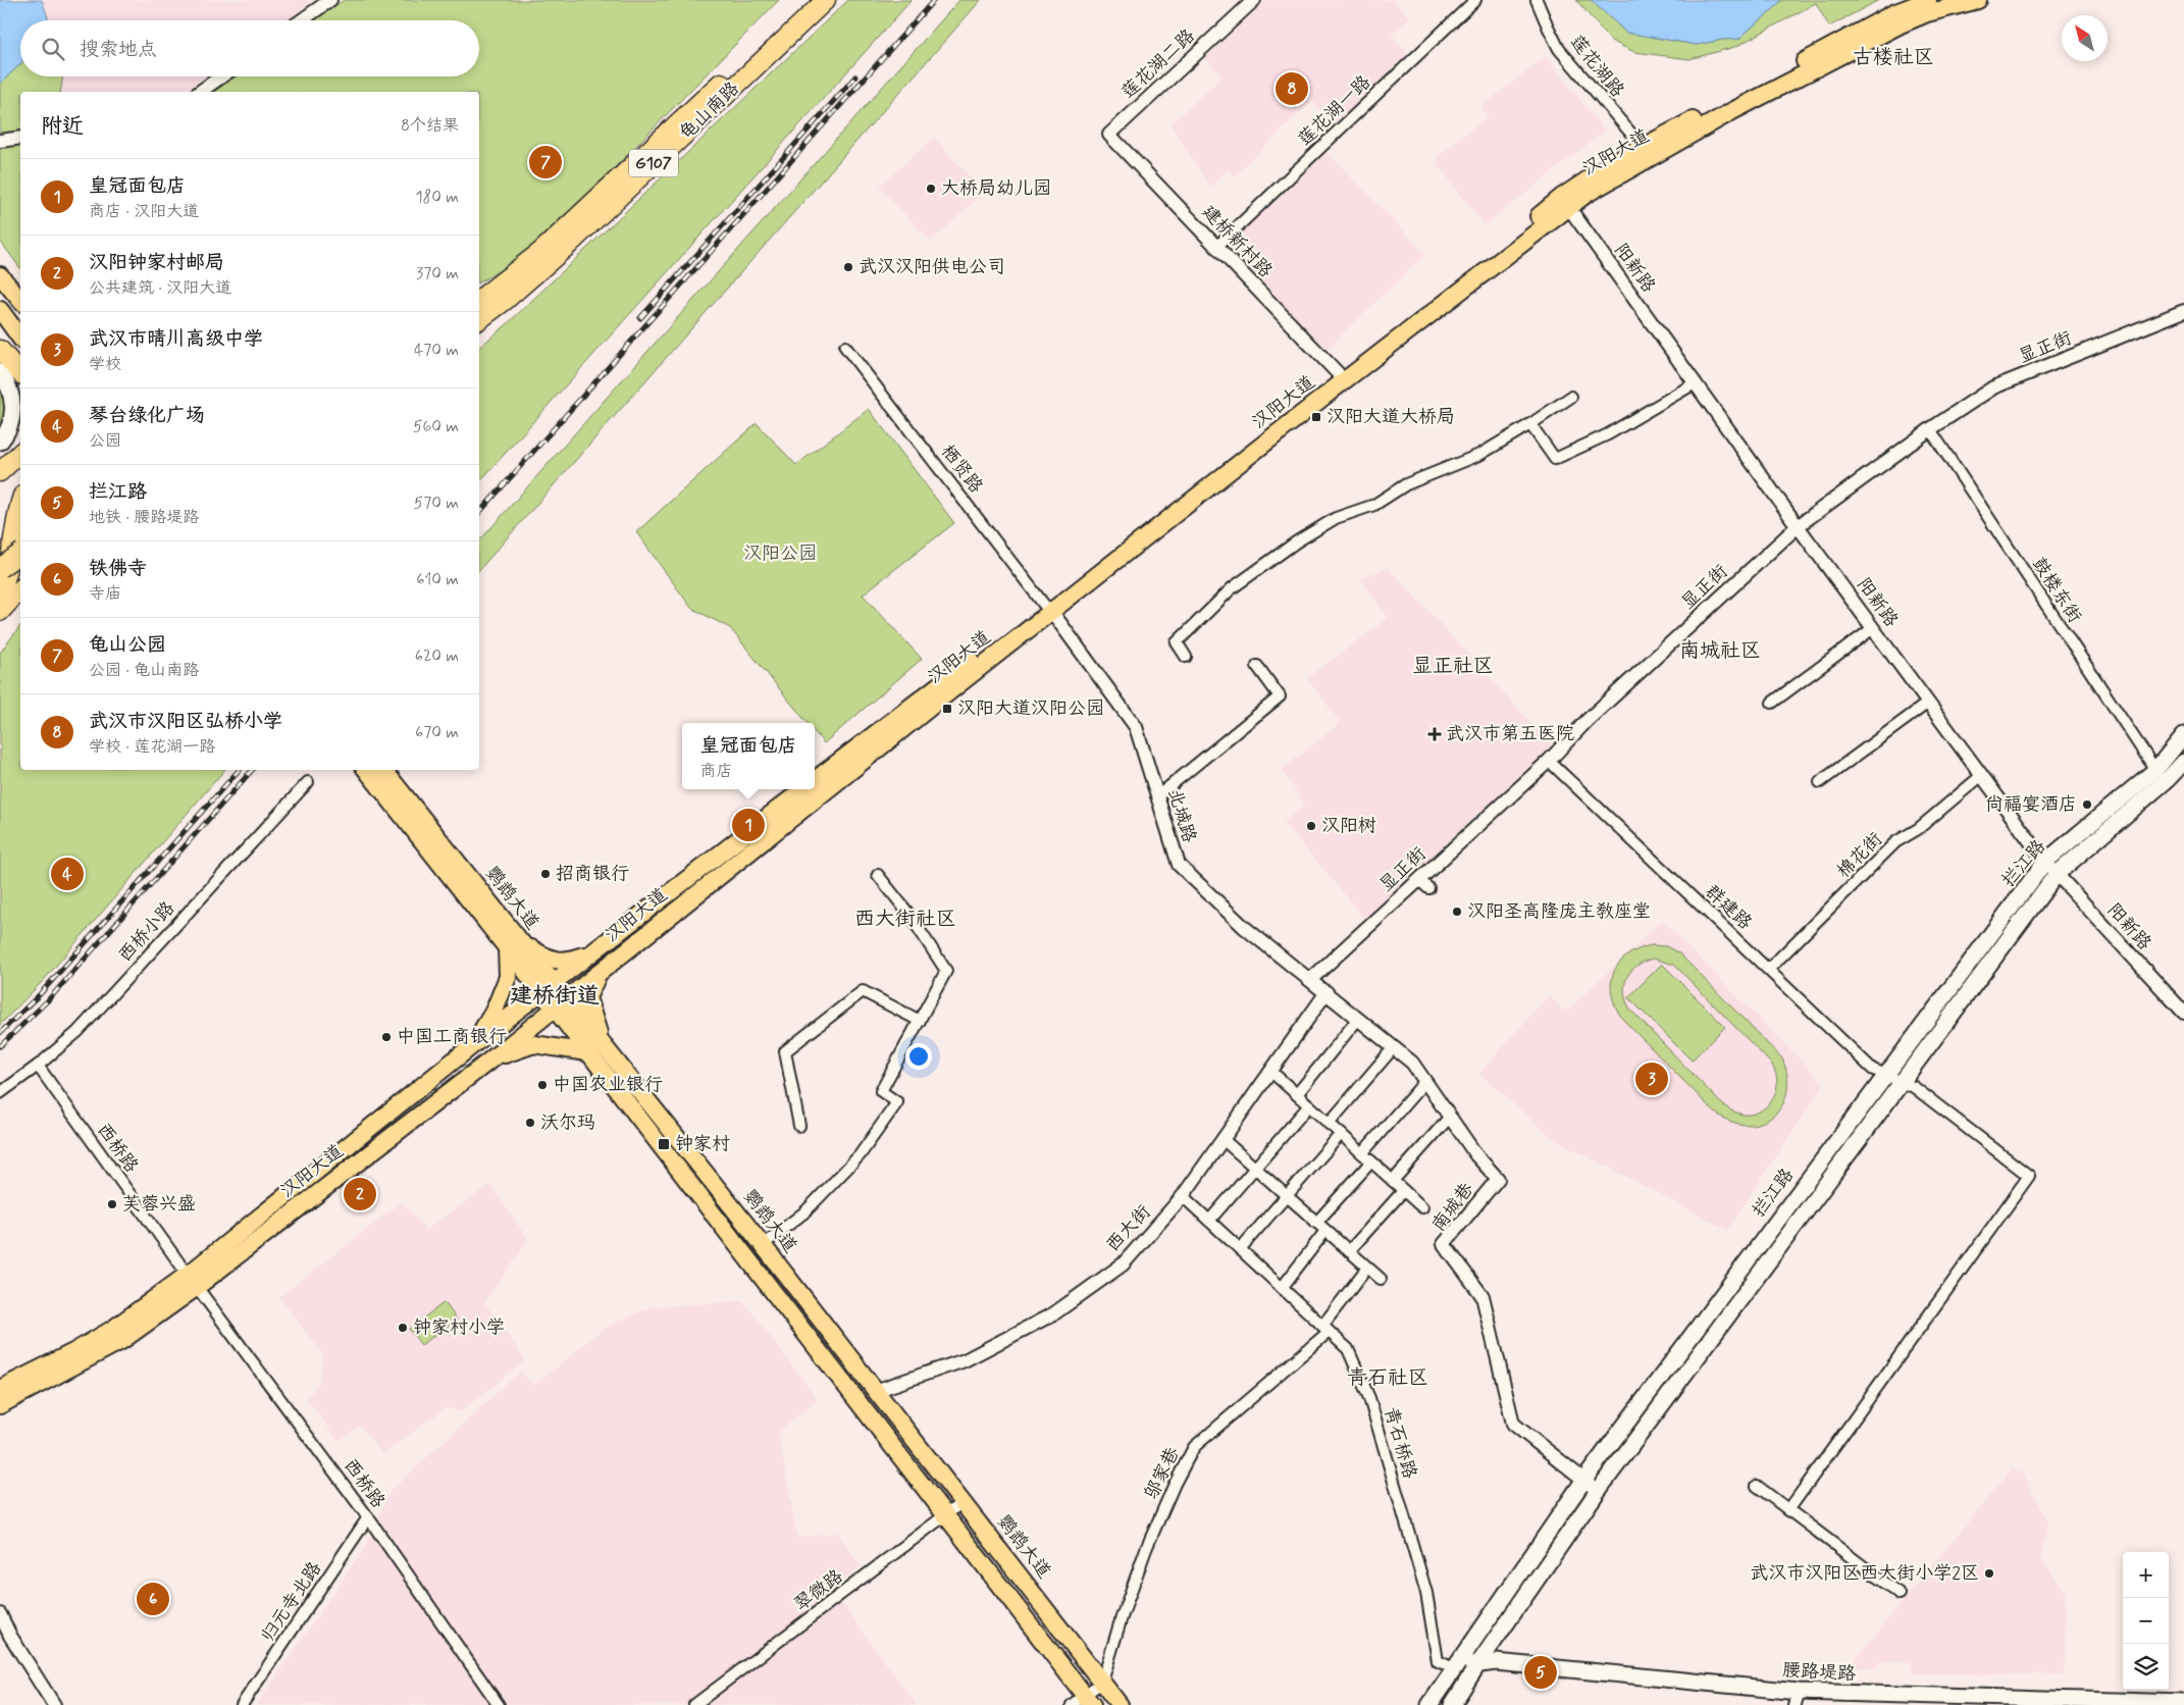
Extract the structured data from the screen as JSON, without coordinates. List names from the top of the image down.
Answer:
{
  "streets": {
    "highway": ["龟山南路", "G107"],
    "main road": [
      "汉阳大道",
      "拦江路",
      "鹦鹉大道",
      "腰路堤路"
    ],
    "street": [
      "莲花湖二路",
      "莲花湖路",
      "莲花湖一路",
      "建桥新村路",
      "阳新路",
      "显正街",
      "栖贤路",
      "鼓楼东街",
      "北城路",
      "棉花街",
      "群建路",
      "西桥小路",
      "西桥路",
      "南城巷",
      "西大街",
      "青石桥路",
      "邬家巷",
      "翠微路",
      "归元寺北路"
    ]
  },
  "crossings": [
    ["莲花湖二路", "建桥新村路"],
    ["莲花湖路", "汉阳大道"],
    ["莲花湖一路", "建桥新村路"],
    ["汉阳大道", "建桥新村路"],
    ["汉阳大道", "阳新路"],
    ["汉阳大道", "栖贤路"],
    ["汉阳大道", "北城路"],
    ["汉阳大道", "鹦鹉大道"],
    ["汉阳大道", "西桥路"],
    ["阳新路", "显正街"],
    ["阳新路", "棉花街"],
    ["阳新路", "拦江路"],
    ["显正街", "鼓楼东街"],
    ["显正街", "北城路"],
    ["显正街", "群建路"],
    ["栖贤路", "北城路"],
    ["鼓楼东街", "拦江路"],
    ["北城路", "南城巷"],
    ["北城路", "西大街"],
    ["棉花街", "群建路"],
    ["拦江路", "群建路"],
    ["拦江路", "南城巷"],
    ["拦江路", "青石桥路"],
    ["拦江路", "腰路堤路"],
    ["鹦鹉大道", "西大街"],
    ["鹦鹉大道", "邬家巷"],
    ["鹦鹉大道", "翠微路"],
    ["西桥小路", "西桥路"],
    ["西桥路", "归元寺北路"],
    ["南城巷", "西大街"],
    ["西大街", "青石桥路"],
    ["青石桥路", "邬家巷"],
    ["青石桥路", "腰路堤路"]
  ],
  "districts": [
    "古楼社区",
    "南城社区",
    "显正社区",
    "西大街社区",
    "建桥街道",
    "青石社区"
  ],
  "parks": ["汉阳公园"],
  "places": {
    "other": [
      "大桥局幼儿园",
      "武汉汉阳供电公司",
      "尚福宴酒店",
      "汉阳树",
      "招商银行",
      "汉阳圣高隆庞主教座堂",
      "中国工商银行",
      "中国农业银行",
      "沃尔玛",
      "芙蓉兴盛",
      "钟家村小学",
      "武汉市汉阳区西大街小学2区"
    ],
    "transit": ["汉阳大道大桥局", "汉阳大道汉阳公园", "钟家村"],
    "health": ["武汉市第五医院"]
  },
  "north": "top left",
  "page": {
    "search": "搜索地点",
    "pins": [
      "8",
      "7",
      "1",
      "4",
      "3",
      "2",
      "6",
      "5"
    ],
    "heading": ["附近", "8个结果"],
    "list": [
      {
        "mark": "1",
        "name": "皇冠面包店",
        "note": "商店 · 汉阳大道",
        "value": "180 m"
      },
      {
        "mark": "2",
        "name": "汉阳钟家村邮局",
        "note": "公共建筑 · 汉阳大道",
        "value": "370 m"
      },
      {
        "mark": "3",
        "name": "武汉市晴川高级中学",
        "note": "学校",
        "value": "470 m"
      },
      {
        "mark": "4",
        "name": "琴台绿化广场",
        "note": "公园",
        "value": "560 m"
      },
      {
        "mark": "5",
        "name": "拦江路",
        "note": "地铁 · 腰路堤路",
        "value": "570 m"
      },
      {
        "mark": "6",
        "name": "铁佛寺",
        "note": "寺庙",
        "value": "610 m"
      },
      {
        "mark": "7",
        "name": "龟山公园",
        "note": "公园 · 龟山南路",
        "value": "620 m"
      },
      {
        "mark": "8",
        "name": "武汉市汉阳区弘桥小学",
        "note": "学校 · 莲花湖一路",
        "value": "670 m"
      }
    ],
    "popup": ["皇冠面包店", "商店"],
    "map_buttons": ["+", "−"]
  }
}
